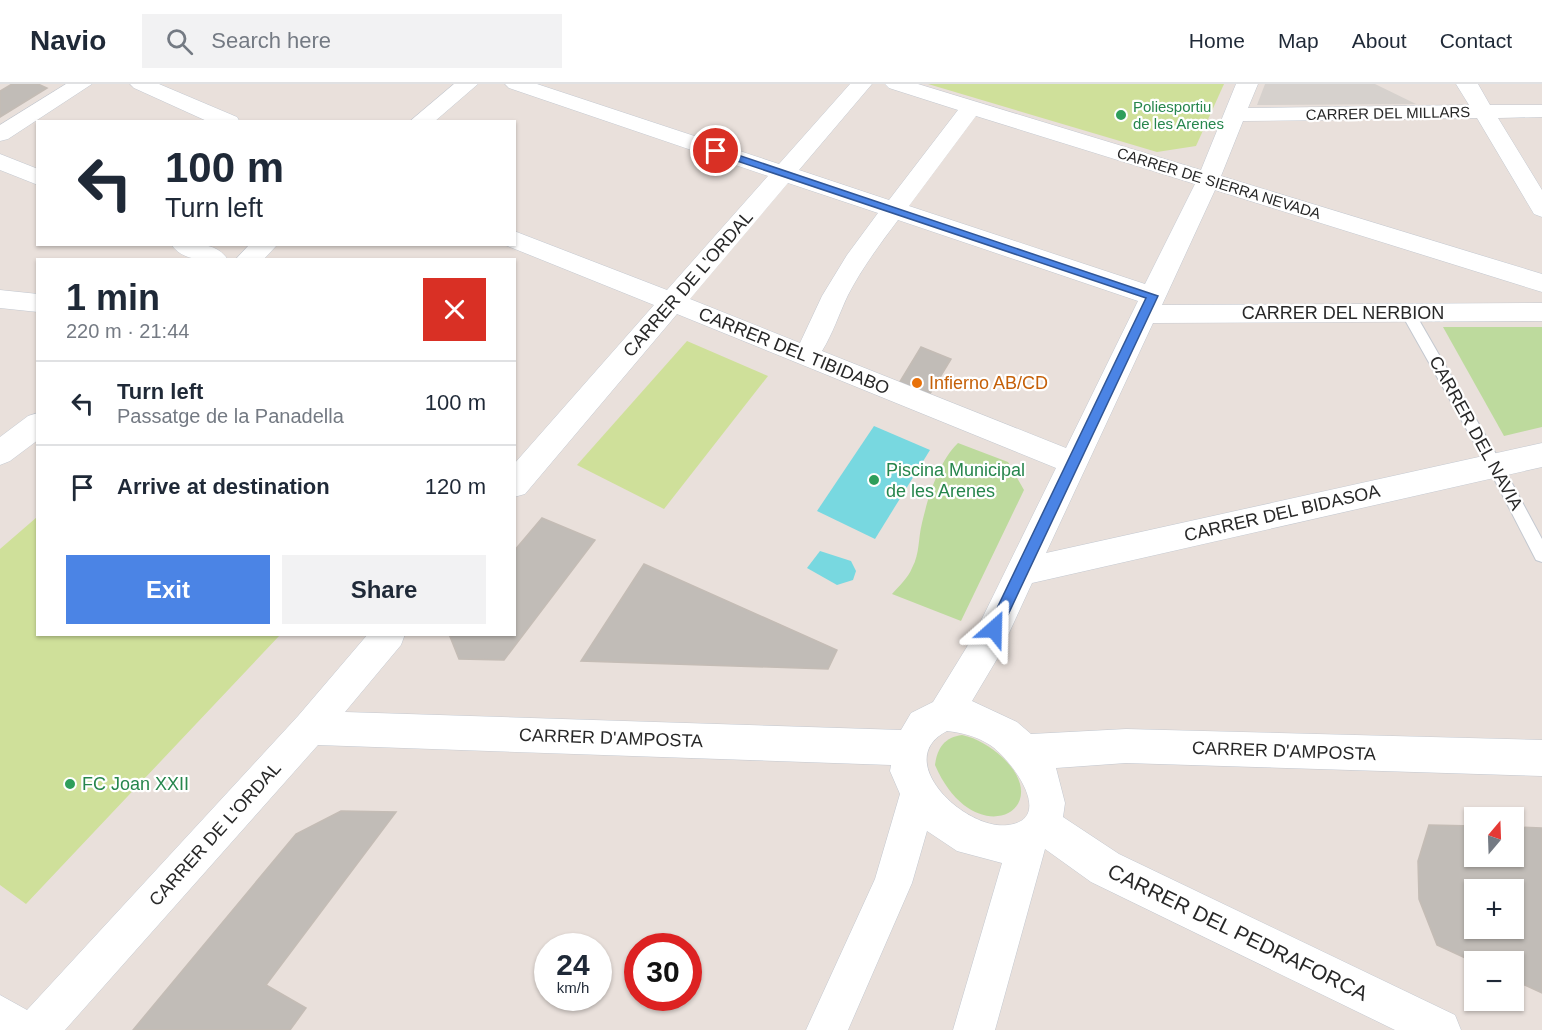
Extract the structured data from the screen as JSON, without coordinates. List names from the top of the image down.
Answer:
{
  "streets": {
    "street": [
      "CARRER DEL MILLARS",
      "CARRER DE SIERRA NEVADA",
      "CARRER DE L'ORDAL",
      "CARRER DEL NERBION",
      "CARRER DEL TIBIDABO",
      "CARRER DEL BIDASOA",
      "CARRER D'AMPOSTA",
      "CARRER DEL PEDRAFORCA"
    ],
    "lane": ["CARRER DEL NAVIA"]
  },
  "crossings": [
    ["CARRER DE L'ORDAL", "CARRER DEL NERBION"],
    ["CARRER DE L'ORDAL", "CARRER DEL TIBIDABO"],
    ["CARRER DE L'ORDAL", "CARRER D'AMPOSTA"],
    ["CARRER DEL NERBION", "CARRER DEL NAVIA"],
    ["CARRER DEL NAVIA", "CARRER DEL BIDASOA"],
    ["CARRER D'AMPOSTA", "CARRER DEL PEDRAFORCA"]
  ],
  "places": [
    "Poliesportiu de les Arenes",
    "Infierno AB/CD",
    "Piscina Municipal de les Arenes",
    "FC Joan XXII"
  ],
  "north": "top",
  "page": {
    "header": "Navio",
    "search": "Search here",
    "nav": [
      "Home",
      "Map",
      "About",
      "Contact"
    ],
    "turn": ["100 m", "Turn left"],
    "heading": ["1 min", "220 m · 21:44"],
    "list": [
      {
        "name": "Turn left",
        "note": "Passatge de la Panadella",
        "value": "100 m"
      },
      {
        "name": "Arrive at destination",
        "value": "120 m"
      }
    ],
    "buttons": ["Exit", "Share"],
    "map_buttons": ["+", "−"],
    "speed": "24 km/h",
    "limit": "30"
  }
}
